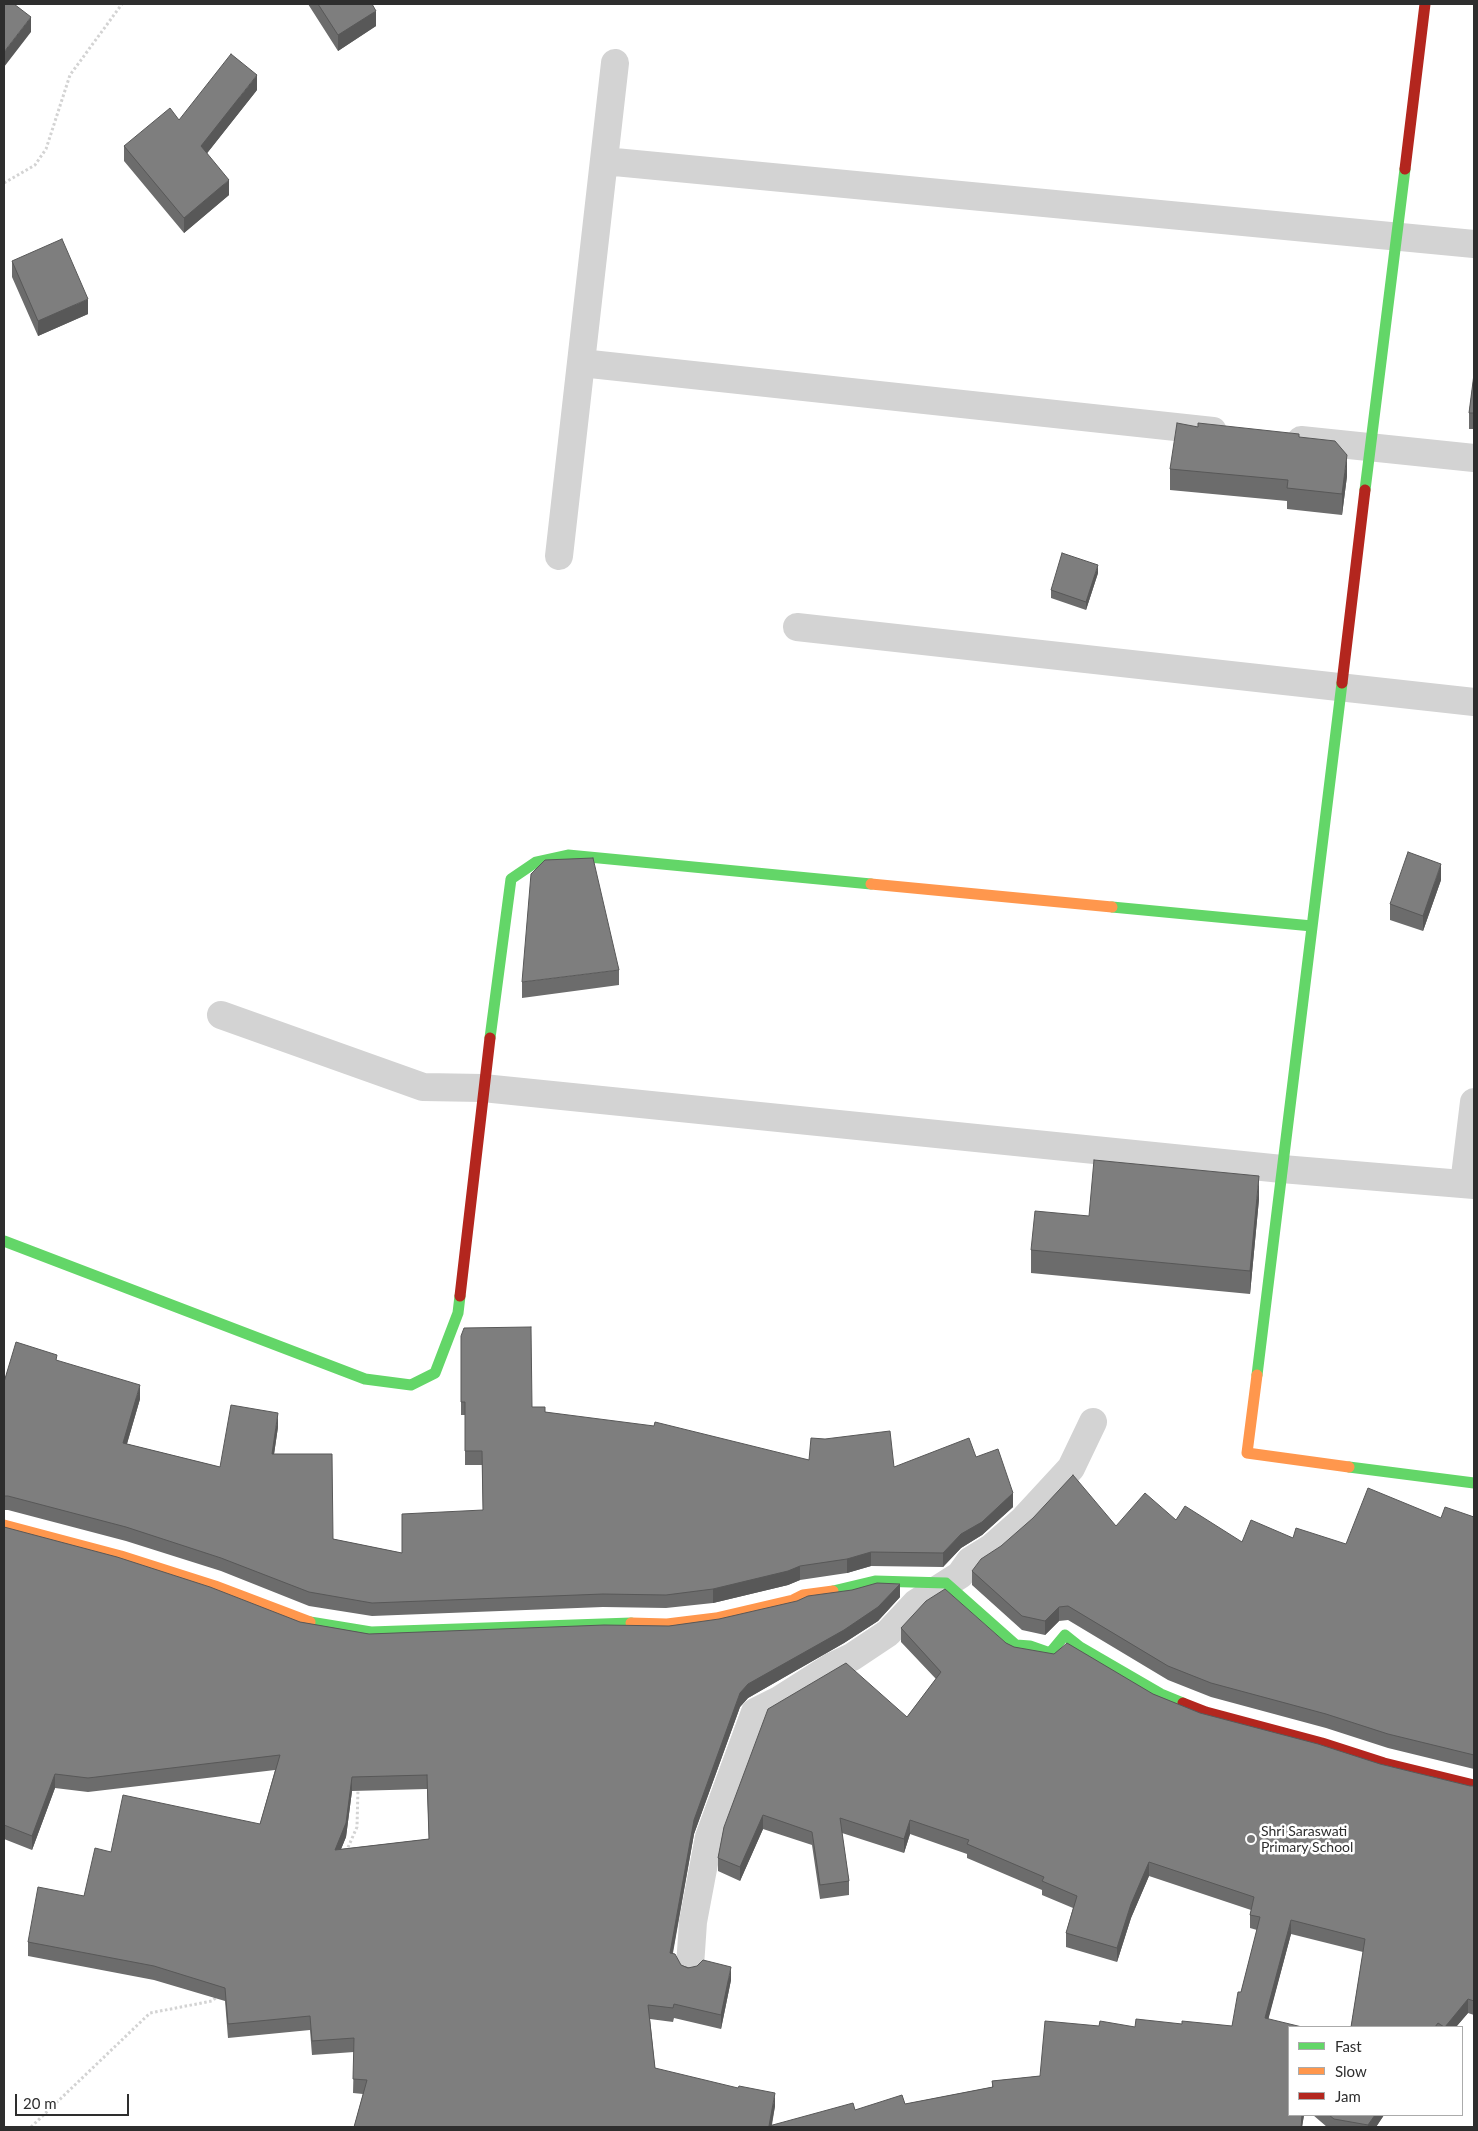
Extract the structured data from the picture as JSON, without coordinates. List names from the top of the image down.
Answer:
{
  "places": ["Shri Saraswati Primary School"],
  "legend": ["Fast", "Slow", "Jam"],
  "scale_bar": "20 m"
}
